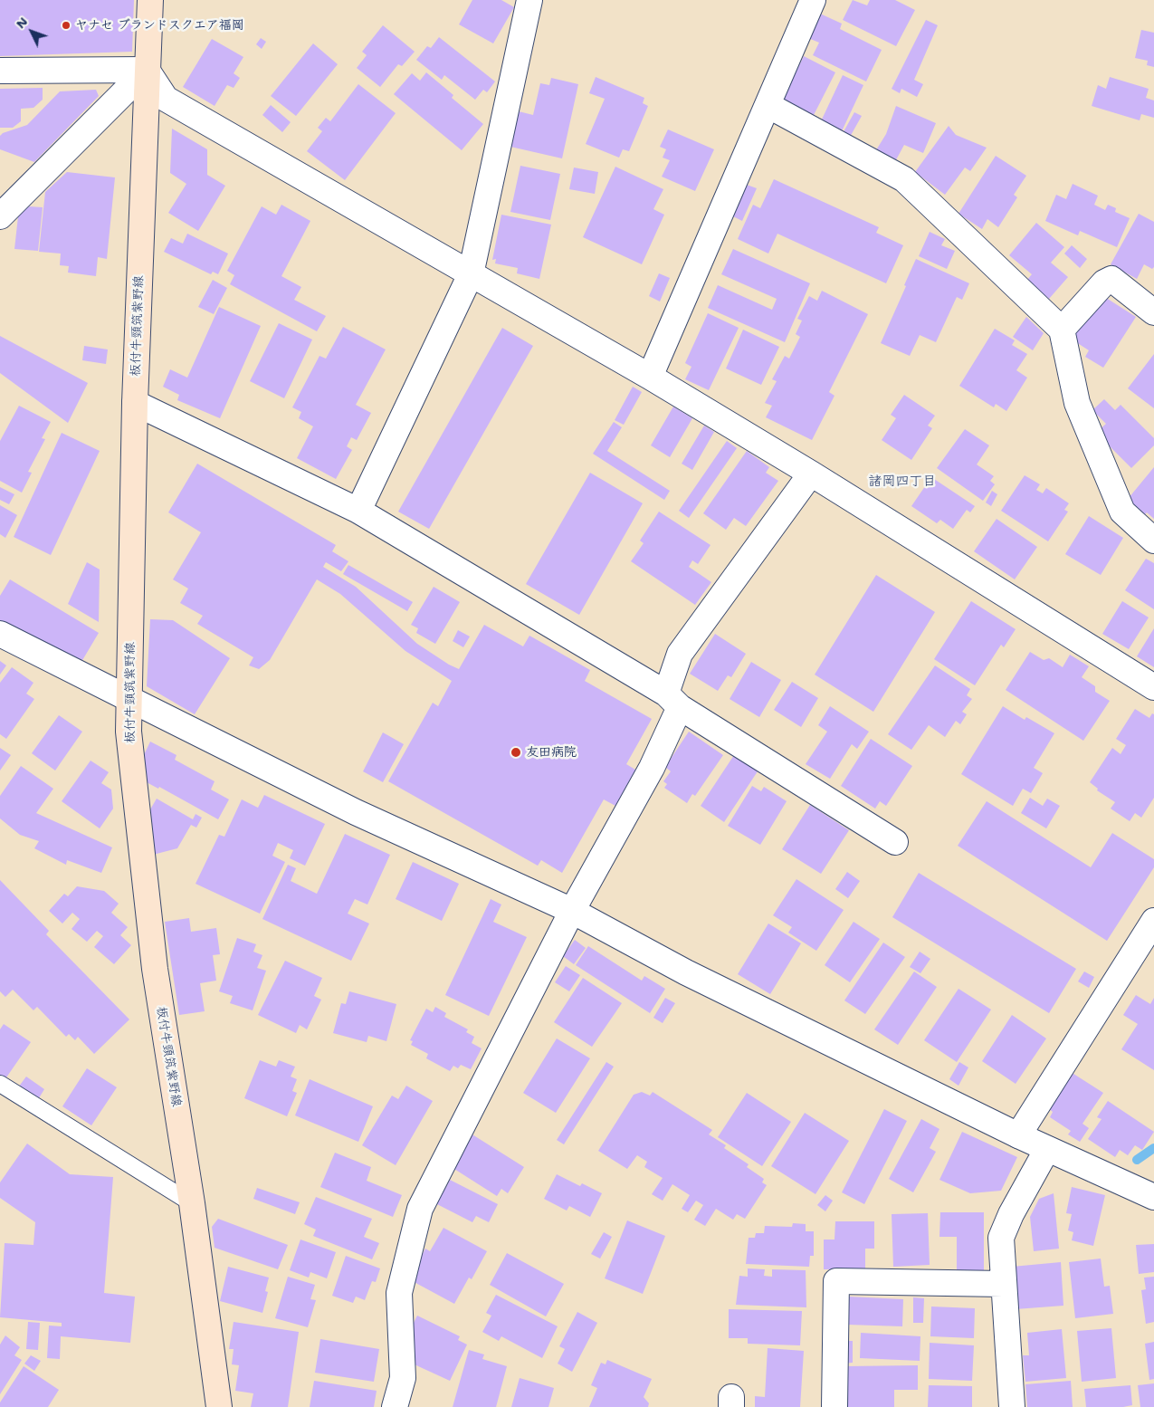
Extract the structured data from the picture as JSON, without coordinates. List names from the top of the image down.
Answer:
{
  "streets": {
    "main road": ["板付牛頸筑紫野線"]
  },
  "districts": ["諸岡四丁目"],
  "places": ["ヤナセ ブランドスクエア福岡", "友田病院"],
  "north": "top left"
}
